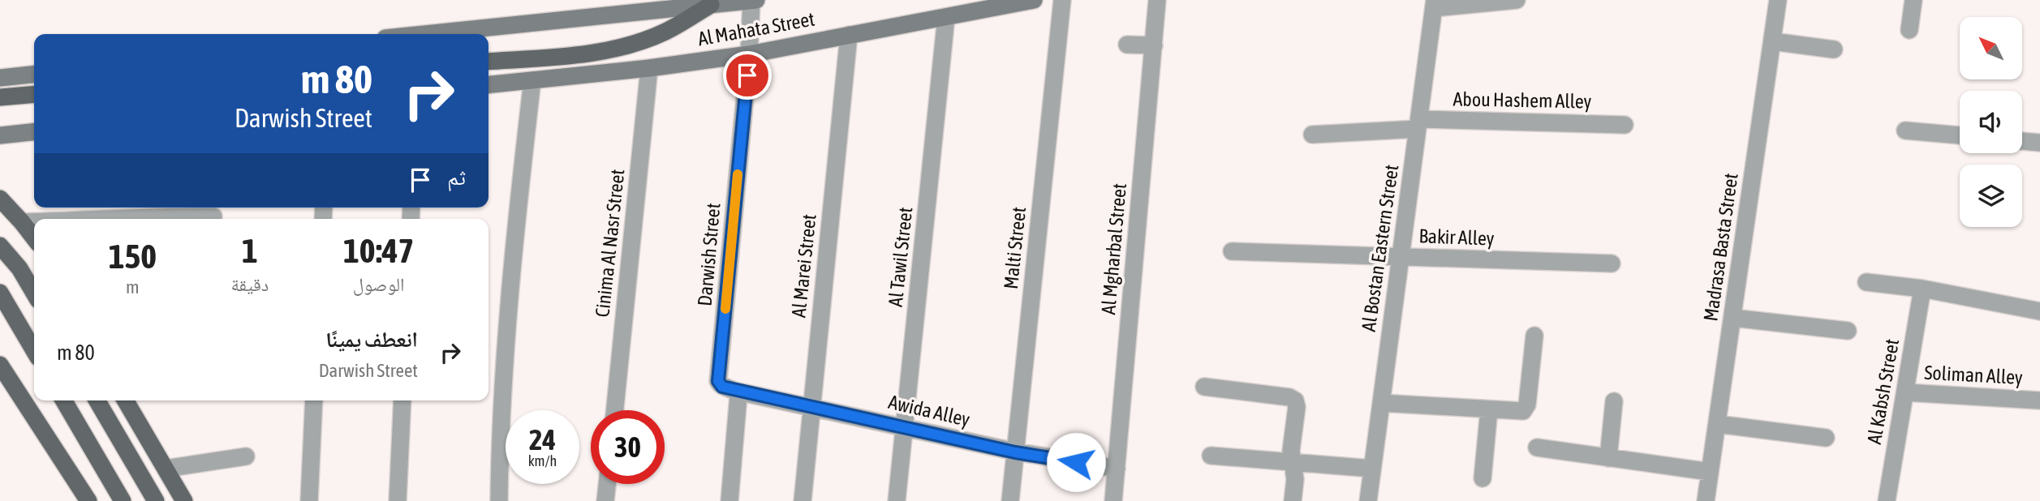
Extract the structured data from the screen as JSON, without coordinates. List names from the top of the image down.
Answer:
{
  "streets": {
    "street": [
      "Al Mahata Street",
      "Abou Hashem Alley",
      "Bakir Alley",
      "Cinima Al Nasr Street",
      "Madrasa Basta Street",
      "Malti Street",
      "Al Bostan Eastern Street",
      "Al Mgharbal Street",
      "Darwish Street",
      "Al Tawil Street",
      "Al Marei Street",
      "Soliman Alley",
      "Al Kabsh Street",
      "Awida Alley"
    ]
  },
  "crossings": [
    ["Al Mahata Street", "Cinima Al Nasr Street"],
    ["Al Mahata Street", "Darwish Street"],
    ["Al Mahata Street", "Al Tawil Street"],
    ["Al Mahata Street", "Al Marei Street"],
    ["Abou Hashem Alley", "Al Bostan Eastern Street"],
    ["Bakir Alley", "Al Bostan Eastern Street"],
    ["Malti Street", "Awida Alley"],
    ["Al Mgharbal Street", "Awida Alley"],
    ["Darwish Street", "Awida Alley"],
    ["Al Tawil Street", "Awida Alley"],
    ["Al Marei Street", "Awida Alley"],
    ["Soliman Alley", "Al Kabsh Street"]
  ],
  "north": "top left",
  "page": {
    "turn": ["80 m", "Darwish Street"],
    "then": "ثم",
    "eta": [
      "10:47",
      "الوصول",
      "1",
      "دقيقة",
      "150",
      "m"
    ],
    "list": [
      {
        "name": "انعطف يمينًا",
        "note": "Darwish Street",
        "value": "80 m"
      }
    ],
    "speed": "24 km/h",
    "limit": "30"
  }
}
